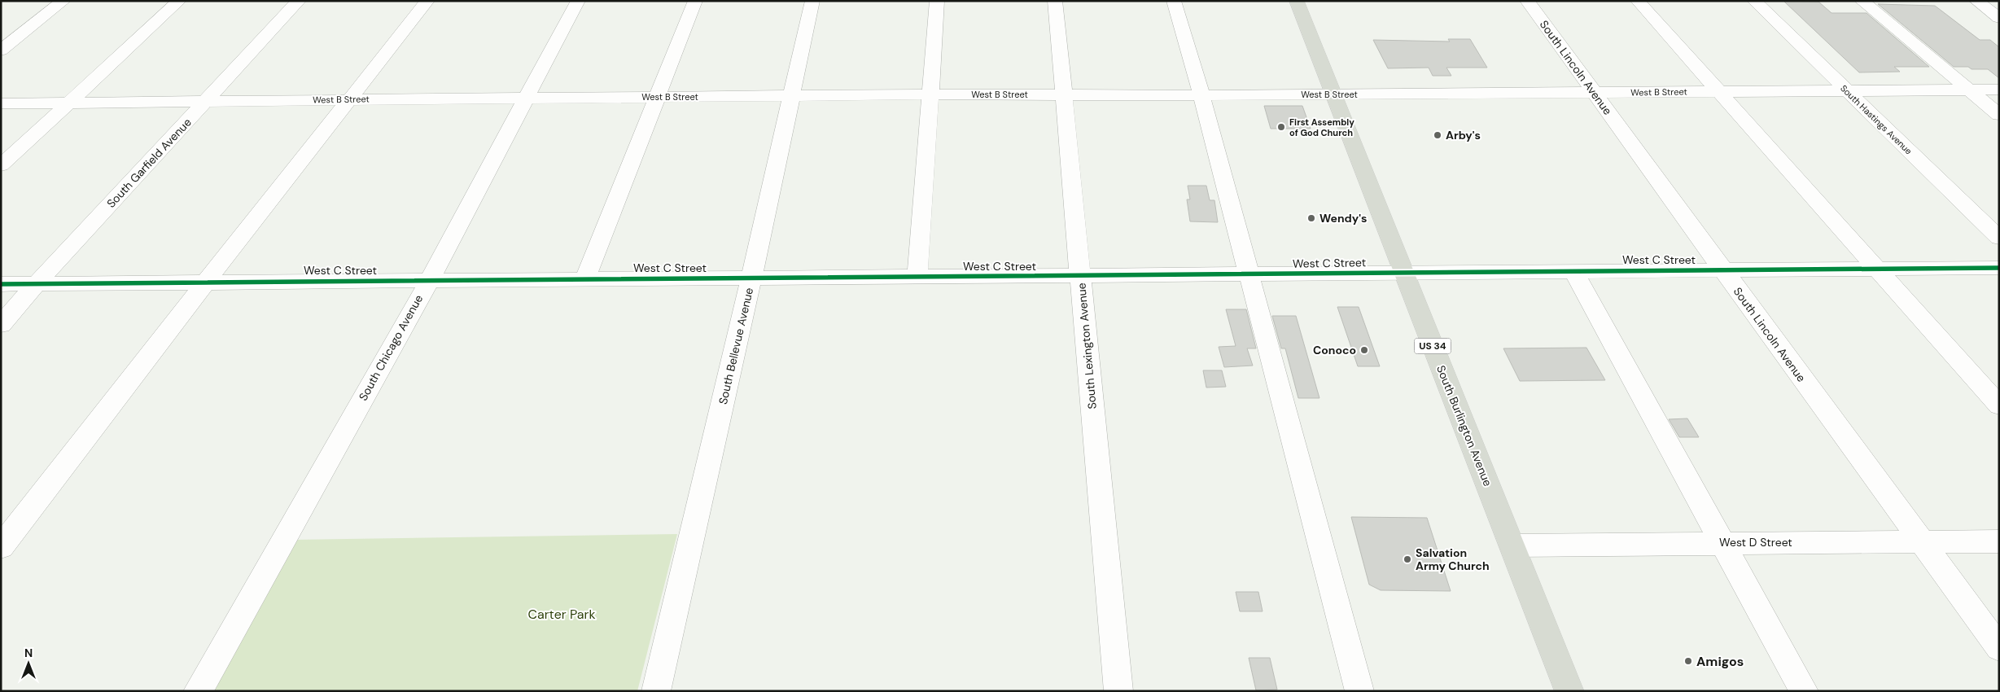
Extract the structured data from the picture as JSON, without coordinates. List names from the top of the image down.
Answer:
{
  "streets": {
    "highway": ["US 34", "South Burlington Avenue"],
    "street": [
      "South Lincoln Avenue",
      "West B Street",
      "South Hastings Avenue",
      "South Garfield Avenue",
      "West C Street",
      "South Bellevue Avenue",
      "South Lexington Avenue",
      "South Chicago Avenue",
      "West D Street"
    ]
  },
  "crossings": [
    ["South Lincoln Avenue", "West B Street"],
    ["South Lincoln Avenue", "West C Street"],
    ["South Lincoln Avenue", "West D Street"],
    ["West B Street", "South Hastings Avenue"],
    ["West B Street", "South Garfield Avenue"],
    ["West B Street", "South Bellevue Avenue"],
    ["West B Street", "South Lexington Avenue"],
    ["West B Street", "South Chicago Avenue"],
    ["West B Street", "South Burlington Avenue"],
    ["South Garfield Avenue", "West C Street"],
    ["West C Street", "South Bellevue Avenue"],
    ["West C Street", "South Lexington Avenue"],
    ["West C Street", "South Chicago Avenue"],
    ["West C Street", "South Burlington Avenue"],
    ["South Burlington Avenue", "West D Street"]
  ],
  "parks": ["Carter Park"],
  "places": [
    "First Assembly of God Church",
    "Arby's",
    "Wendy's",
    "Conoco",
    "Salvation Army Church",
    "Amigos"
  ],
  "north": "top"
}
